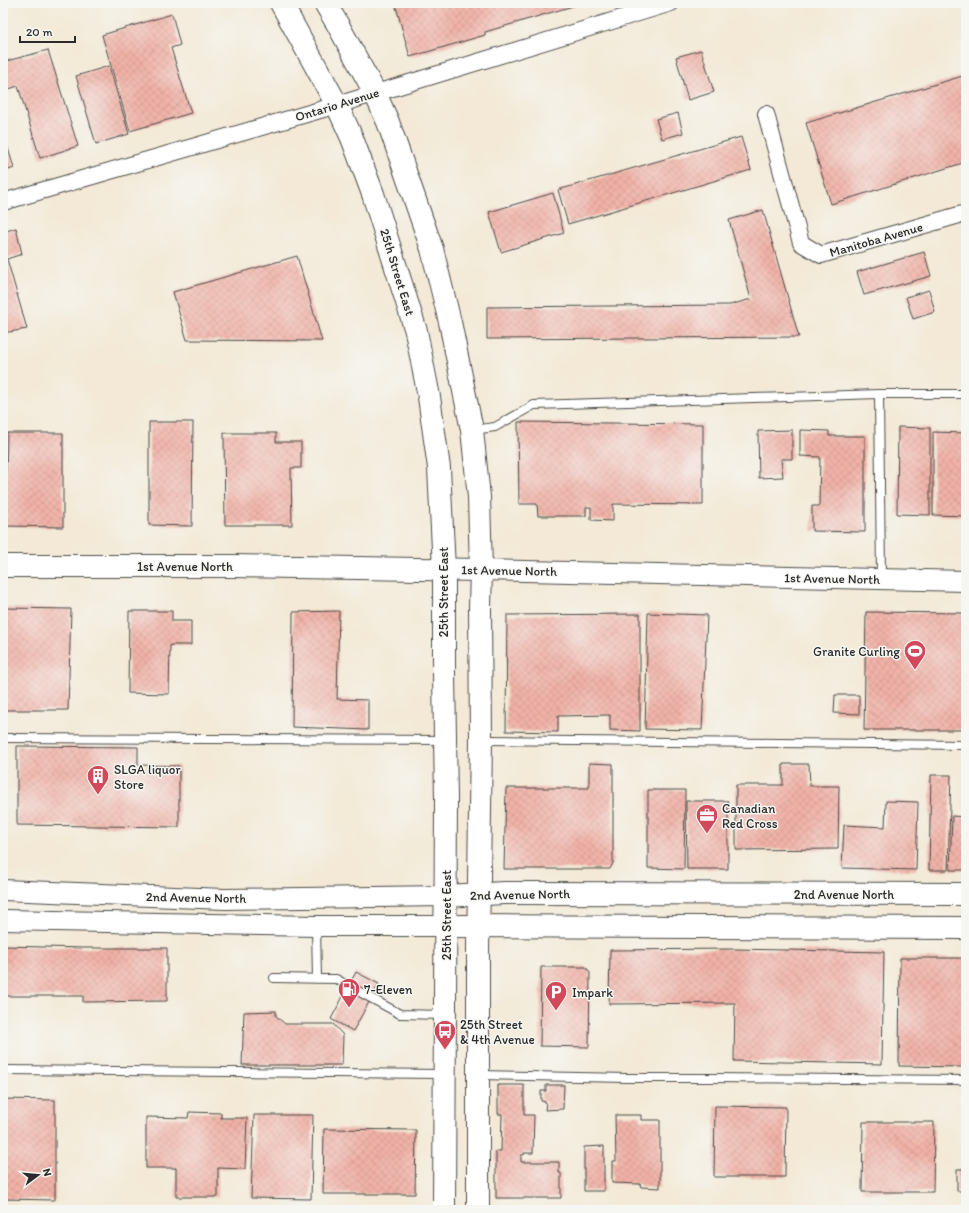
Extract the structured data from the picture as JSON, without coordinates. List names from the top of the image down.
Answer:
{
  "streets": {
    "main road": ["25th Street East", "1st Avenue North", "2nd Avenue North"],
    "street": ["Ontario Avenue", "Manitoba Avenue"]
  },
  "crossings": [
    ["Ontario Avenue", "25th Street East"],
    ["25th Street East", "1st Avenue North"],
    ["25th Street East", "2nd Avenue North"]
  ],
  "places": {
    "sports": ["Granite Curling"],
    "building": ["SLGA liquor Store"],
    "office": ["Canadian Red Cross"],
    "fuel station": ["7-Eleven"],
    "parking": ["Impark"],
    "bus stop": ["25th Street & 4th Avenue"]
  },
  "scale_bar": "20 m",
  "north": "right"
}
